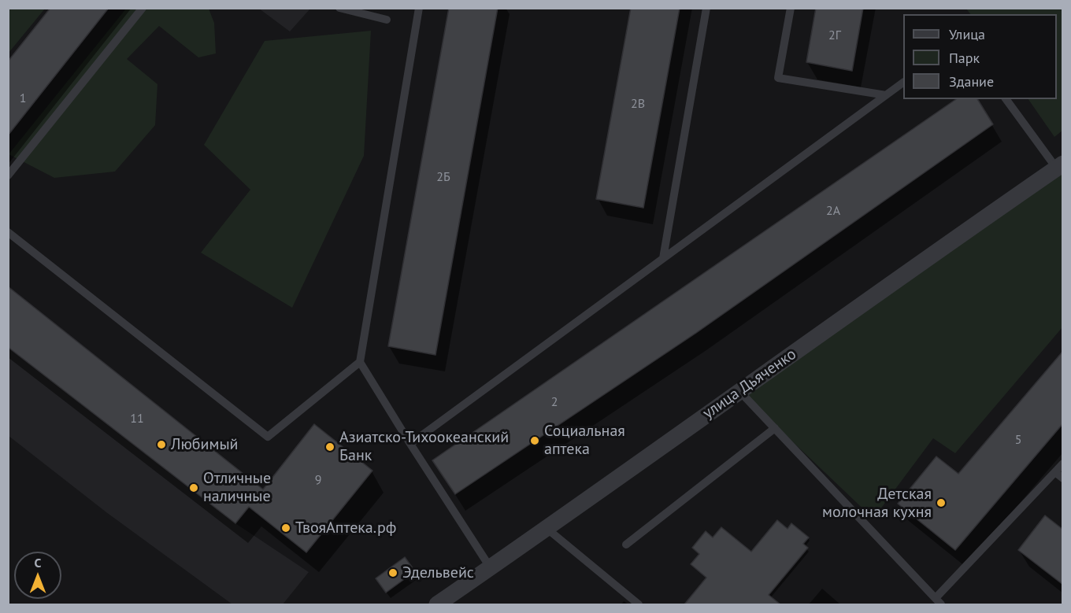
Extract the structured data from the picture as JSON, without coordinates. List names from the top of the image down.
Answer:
{
  "streets": {
    "street": ["улица Дьяченко"]
  },
  "places": [
    "Социальная аптека",
    "Любимый",
    "Азиатско-Тихоокеанский Банк",
    "Отличные наличные",
    "Детская молочная кухня",
    "ТвояАптека.рф",
    "Эдельвейс"
  ],
  "house_numbers": [
    "2Г",
    "1",
    "2В",
    "2Б",
    "2А",
    "2",
    "11",
    "5",
    "9"
  ],
  "legend": ["Улица", "Парк", "Здание"],
  "north": "top"
}
